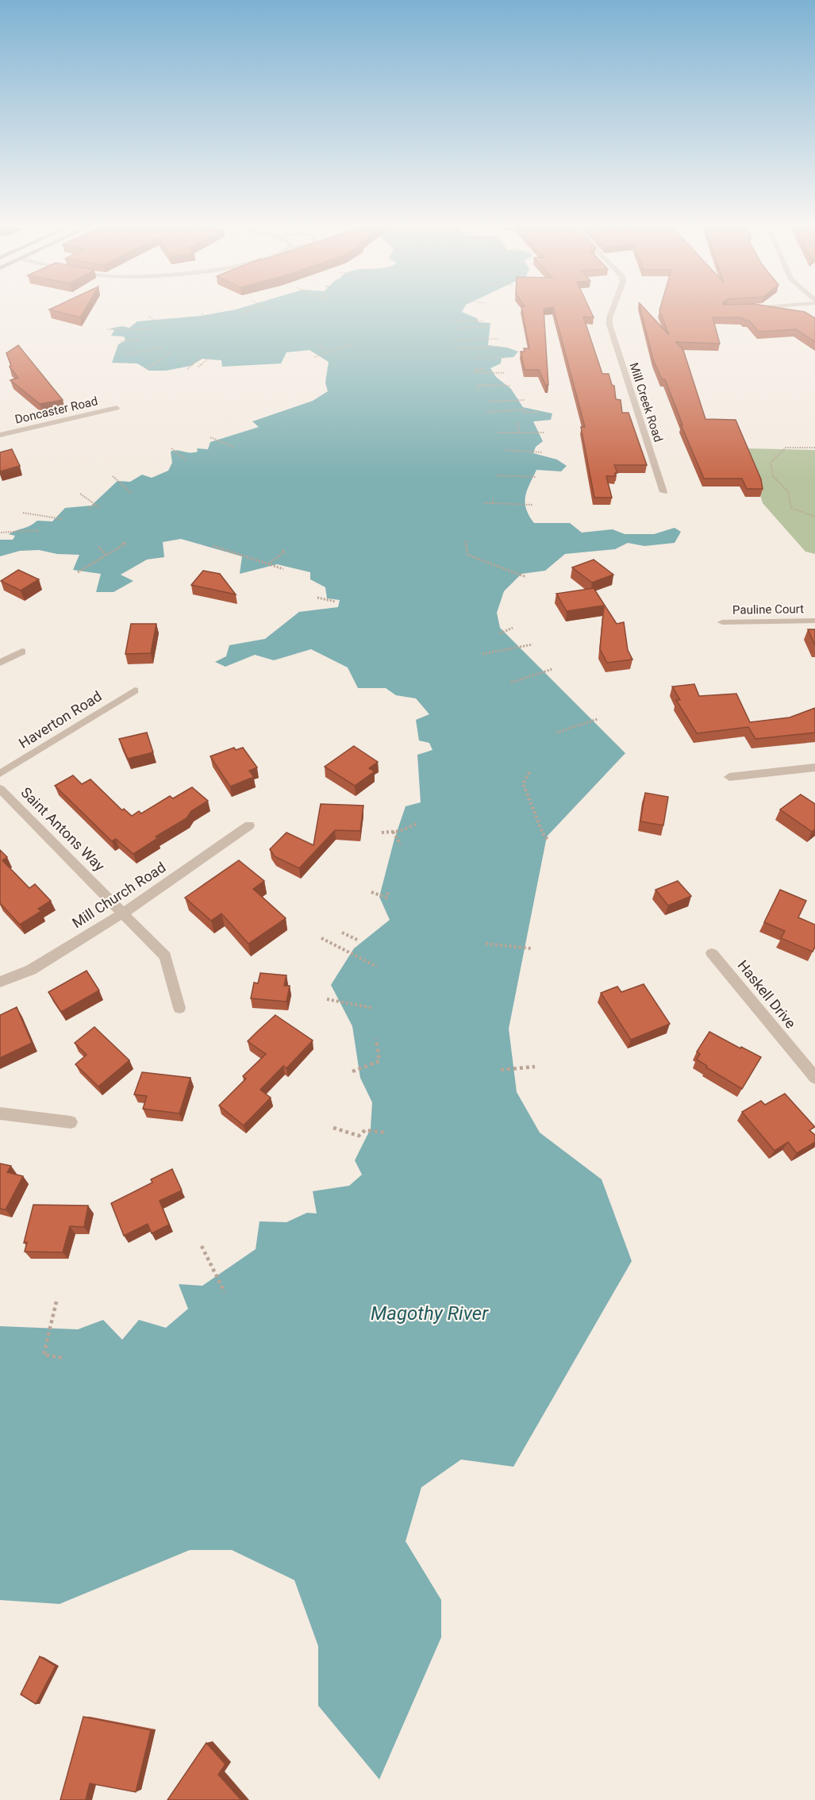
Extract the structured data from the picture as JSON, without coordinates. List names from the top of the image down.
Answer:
{
  "streets": {
    "street": [
      "Mill Creek Road",
      "Doncaster Road",
      "Pauline Court",
      "Saint Antons Way",
      "Mill Church Road",
      "Haskell Drive"
    ],
    "lane": ["Haverton Road"]
  },
  "crossings": [
    ["Saint Antons Way", "Mill Church Road"]
  ],
  "water": ["Magothy River"]
}
